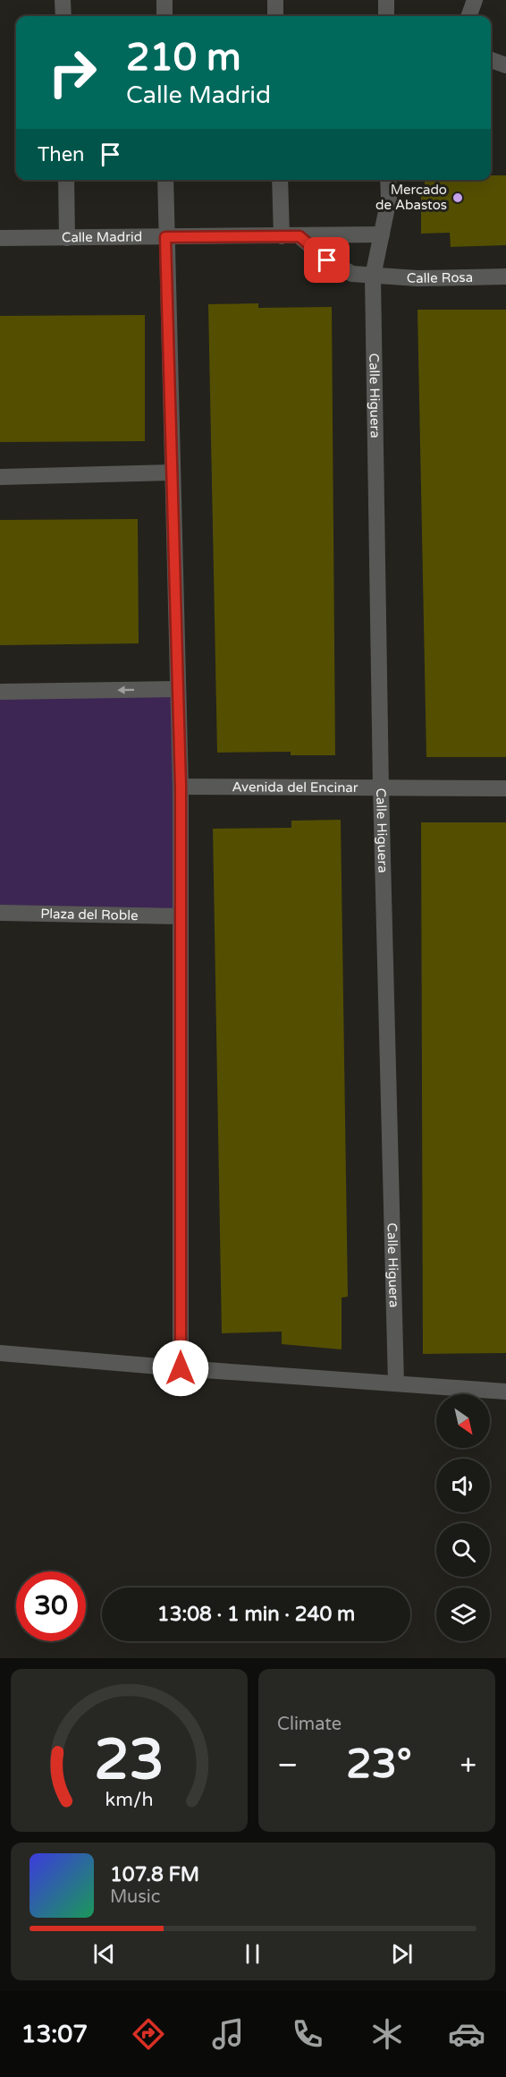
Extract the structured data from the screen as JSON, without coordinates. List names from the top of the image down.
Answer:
{
  "streets": {
    "street": [
      "Calle Madrid",
      "Calle Rosa",
      "Calle Higuera",
      "Avenida del Encinar",
      "Plaza del Roble"
    ]
  },
  "crossings": [
    ["Calle Madrid", "Calle Higuera"],
    ["Calle Rosa", "Calle Higuera"],
    ["Calle Higuera", "Avenida del Encinar"]
  ],
  "places": ["Mercado de Abastos"],
  "north": "bottom right",
  "page": {
    "turn": ["210 m", "Calle Madrid"],
    "then": "Then",
    "limit": "30",
    "trip": "13:08 · 1 min · 240 m",
    "tile": "Climate",
    "heat": ["−", "23°", "+"],
    "song": ["107.8 FM", "Music"],
    "tabs": "13:07",
    "gauge": ["23", "km/h"]
  }
}
